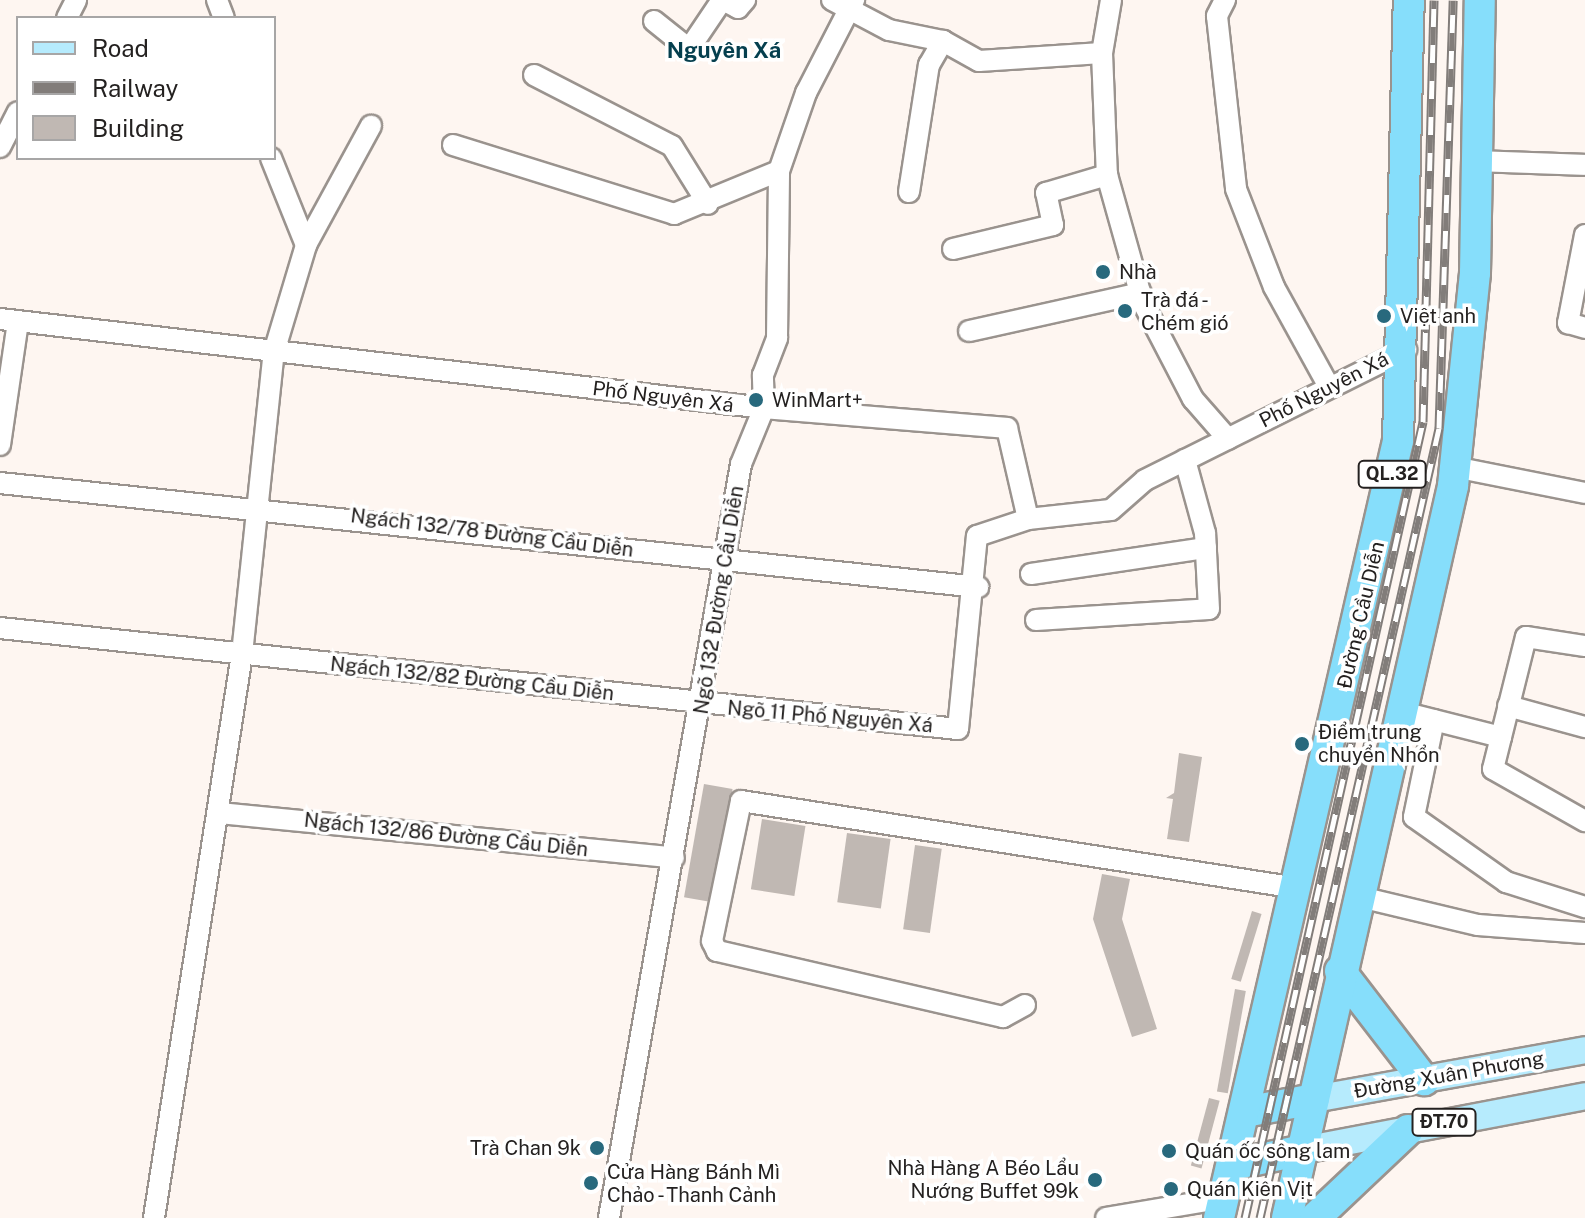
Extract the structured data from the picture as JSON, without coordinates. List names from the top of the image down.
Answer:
{
  "streets": {
    "highway": ["QL.32", "Đường Cầu Diễn", "ĐT.70"],
    "main road": ["Đường Xuân Phương"],
    "street": [
      "Phố Nguyên Xá",
      "Ngách 132/78 Đường Cầu Diễn",
      "Ngõ 132 Đường Cầu Diễn",
      "Ngách 132/82 Đường Cầu Diễn",
      "Ngõ 11 Phố Nguyên Xá",
      "Ngách 132/86 Đường Cầu Diễn"
    ]
  },
  "crossings": [
    ["Phố Nguyên Xá", "Ngõ 132 Đường Cầu Diễn"],
    ["Phố Nguyên Xá", "Đường Cầu Diễn"],
    ["QL.32", "Đường Xuân Phương"],
    ["QL.32", "ĐT.70"],
    ["Ngách 132/78 Đường Cầu Diễn", "Ngõ 132 Đường Cầu Diễn"],
    ["Ngách 132/78 Đường Cầu Diễn", "Ngõ 11 Phố Nguyên Xá"],
    ["Ngõ 132 Đường Cầu Diễn", "Ngách 132/82 Đường Cầu Diễn"],
    ["Ngõ 132 Đường Cầu Diễn", "Ngõ 11 Phố Nguyên Xá"],
    ["Ngõ 132 Đường Cầu Diễn", "Ngách 132/86 Đường Cầu Diễn"],
    ["Đường Cầu Diễn", "ĐT.70"],
    ["Ngách 132/82 Đường Cầu Diễn", "Ngõ 11 Phố Nguyên Xá"],
    ["Đường Xuân Phương", "ĐT.70"]
  ],
  "districts": ["Nguyên Xá"],
  "places": [
    "Nhà",
    "Trà đá - Chém gió",
    "Việt anh",
    "WinMart+",
    "Điểm trung chuyển Nhổn",
    "Trà Chan 9k",
    "Quán ốc sông lam",
    "Nhà Hàng A Béo Lẩu Nướng Buffet 99k",
    "Cửa Hàng Bánh Mì Chảo - Thanh Cảnh",
    "Quán Kiên Vịt"
  ],
  "legend": ["Road", "Railway", "Building"]
}
